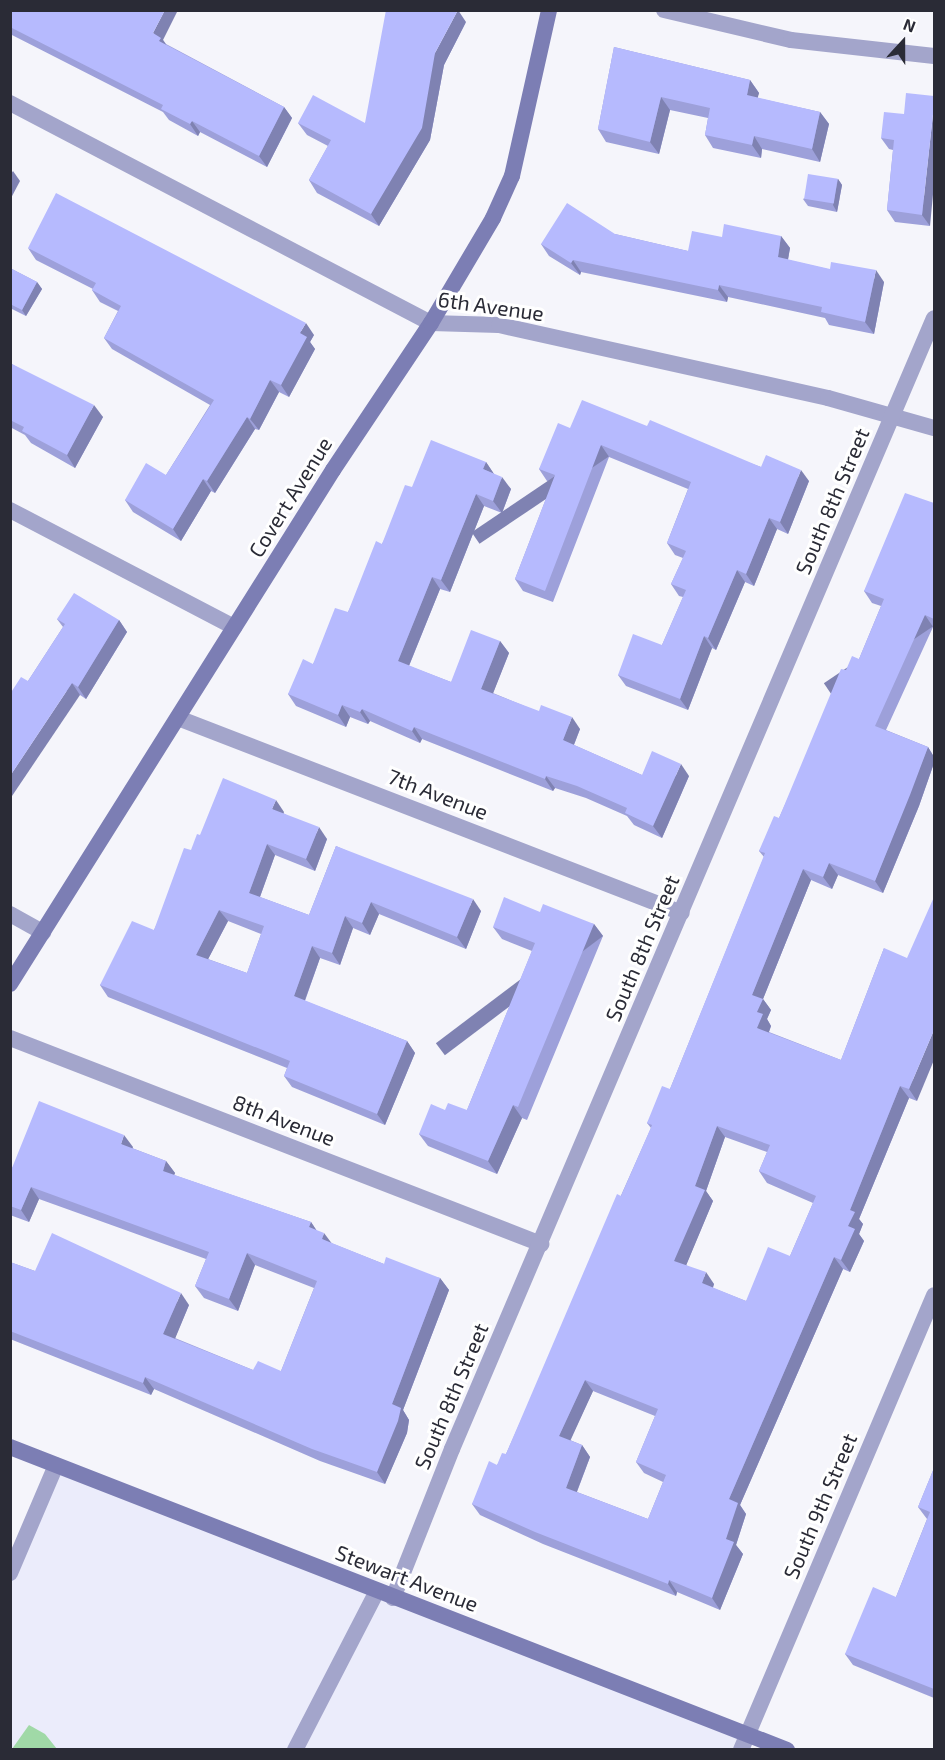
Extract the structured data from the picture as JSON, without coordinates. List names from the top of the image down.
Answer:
{
  "streets": {
    "main road": ["Covert Avenue", "Stewart Avenue"],
    "street": [
      "6th Avenue",
      "South 8th Street",
      "7th Avenue",
      "8th Avenue",
      "South 9th Street"
    ]
  },
  "crossings": [
    ["6th Avenue", "Covert Avenue"],
    ["6th Avenue", "South 8th Street"],
    ["Covert Avenue", "7th Avenue"],
    ["South 8th Street", "7th Avenue"],
    ["South 8th Street", "8th Avenue"],
    ["South 8th Street", "Stewart Avenue"],
    ["South 9th Street", "Stewart Avenue"]
  ],
  "north": "top"
}
